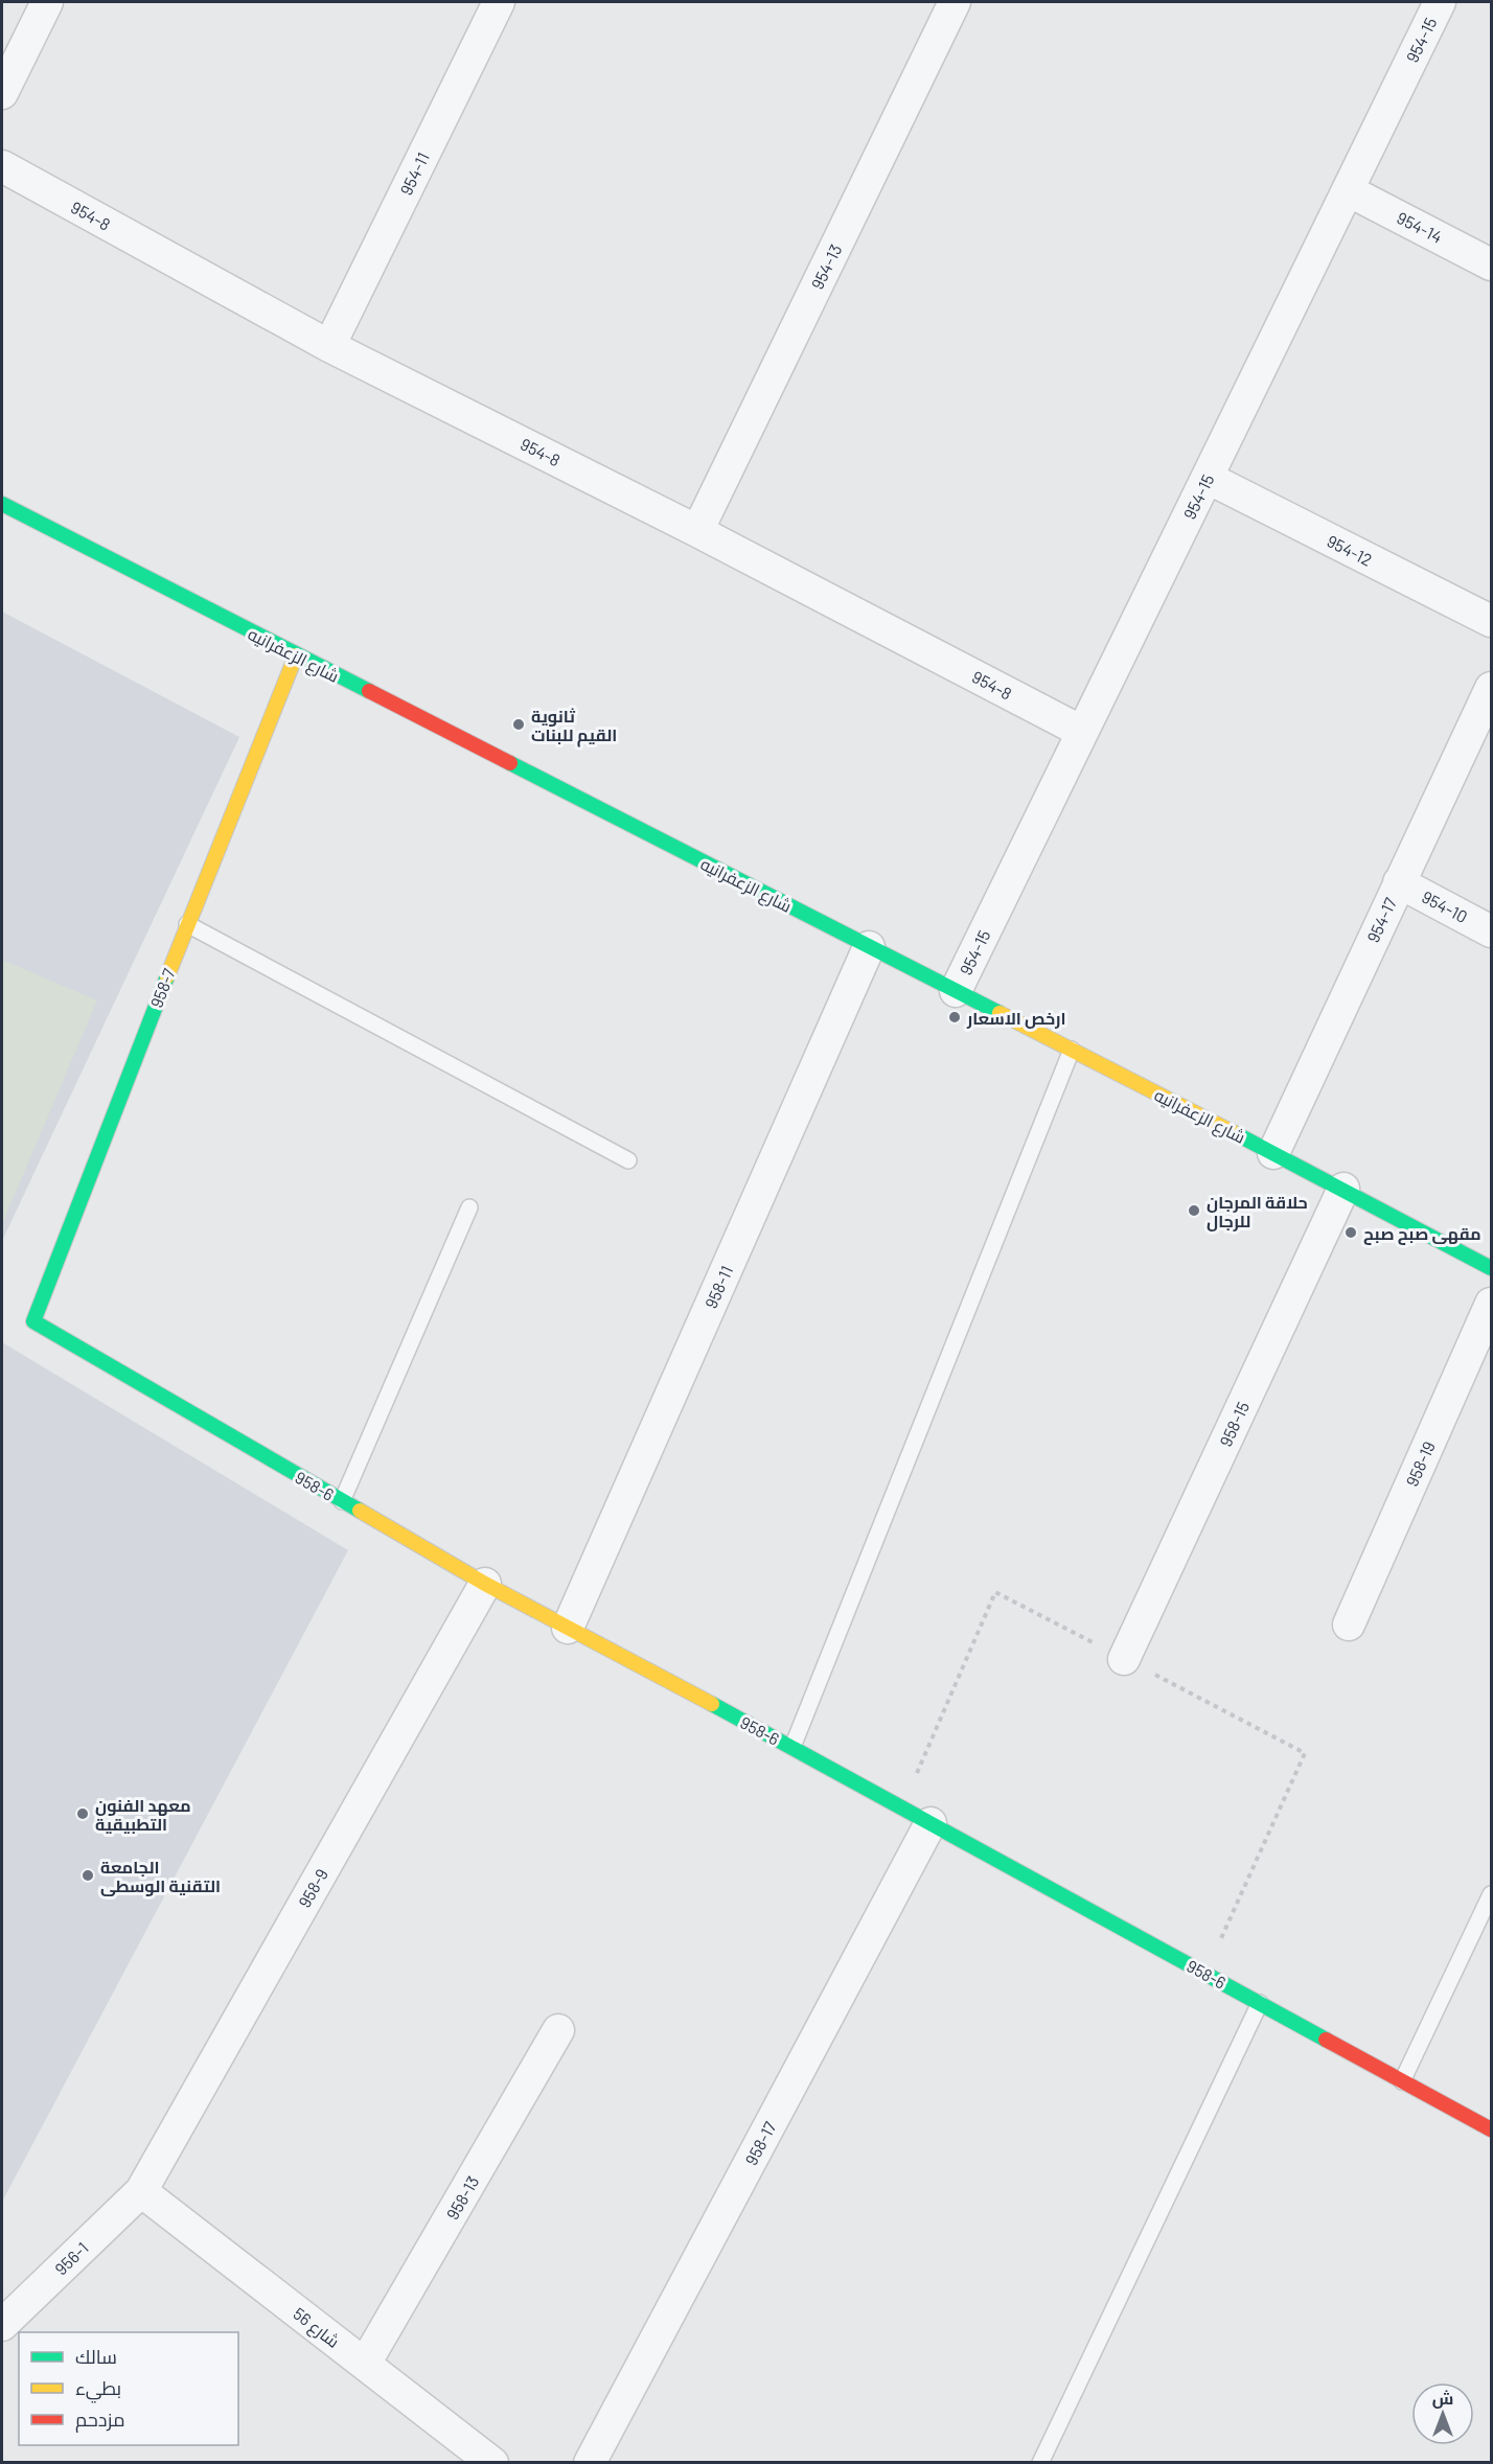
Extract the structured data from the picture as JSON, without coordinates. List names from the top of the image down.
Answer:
{
  "streets": {
    "street": [
      "954-15",
      "954-11",
      "954-8",
      "954-14",
      "954-13",
      "954-12",
      "شارع الزعفرانيه",
      "954-10",
      "954-17",
      "958-7",
      "958-11",
      "958-15",
      "958-19",
      "958-6",
      "958-9",
      "958-17",
      "958-13",
      "956-1",
      "شارع 56"
    ]
  },
  "crossings": [
    ["954-15", "954-8"],
    ["954-15", "954-14"],
    ["954-15", "954-12"],
    ["954-15", "شارع الزعفرانيه"],
    ["954-11", "954-8"],
    ["954-8", "954-13"],
    ["شارع الزعفرانيه", "954-17"],
    ["شارع الزعفرانيه", "958-7"],
    ["شارع الزعفرانيه", "958-11"],
    ["شارع الزعفرانيه", "958-15"],
    ["954-10", "954-17"],
    ["958-7", "958-6"],
    ["958-11", "958-6"],
    ["958-6", "958-9"],
    ["958-6", "958-17"],
    ["958-9", "956-1"],
    ["958-9", "شارع 56"],
    ["958-13", "شارع 56"],
    ["956-1", "شارع 56"]
  ],
  "places": [
    "ثانوية القيم للبنات",
    "ارخص الاسعار",
    "حلاقة المرجان للرجال",
    "مقهى صبح صبح",
    "معهد الفنون التطبيقية",
    "الجامعة التقنية الوسطى"
  ],
  "legend": ["سالك", "بطيء", "مزدحم"],
  "north": "top"
}
